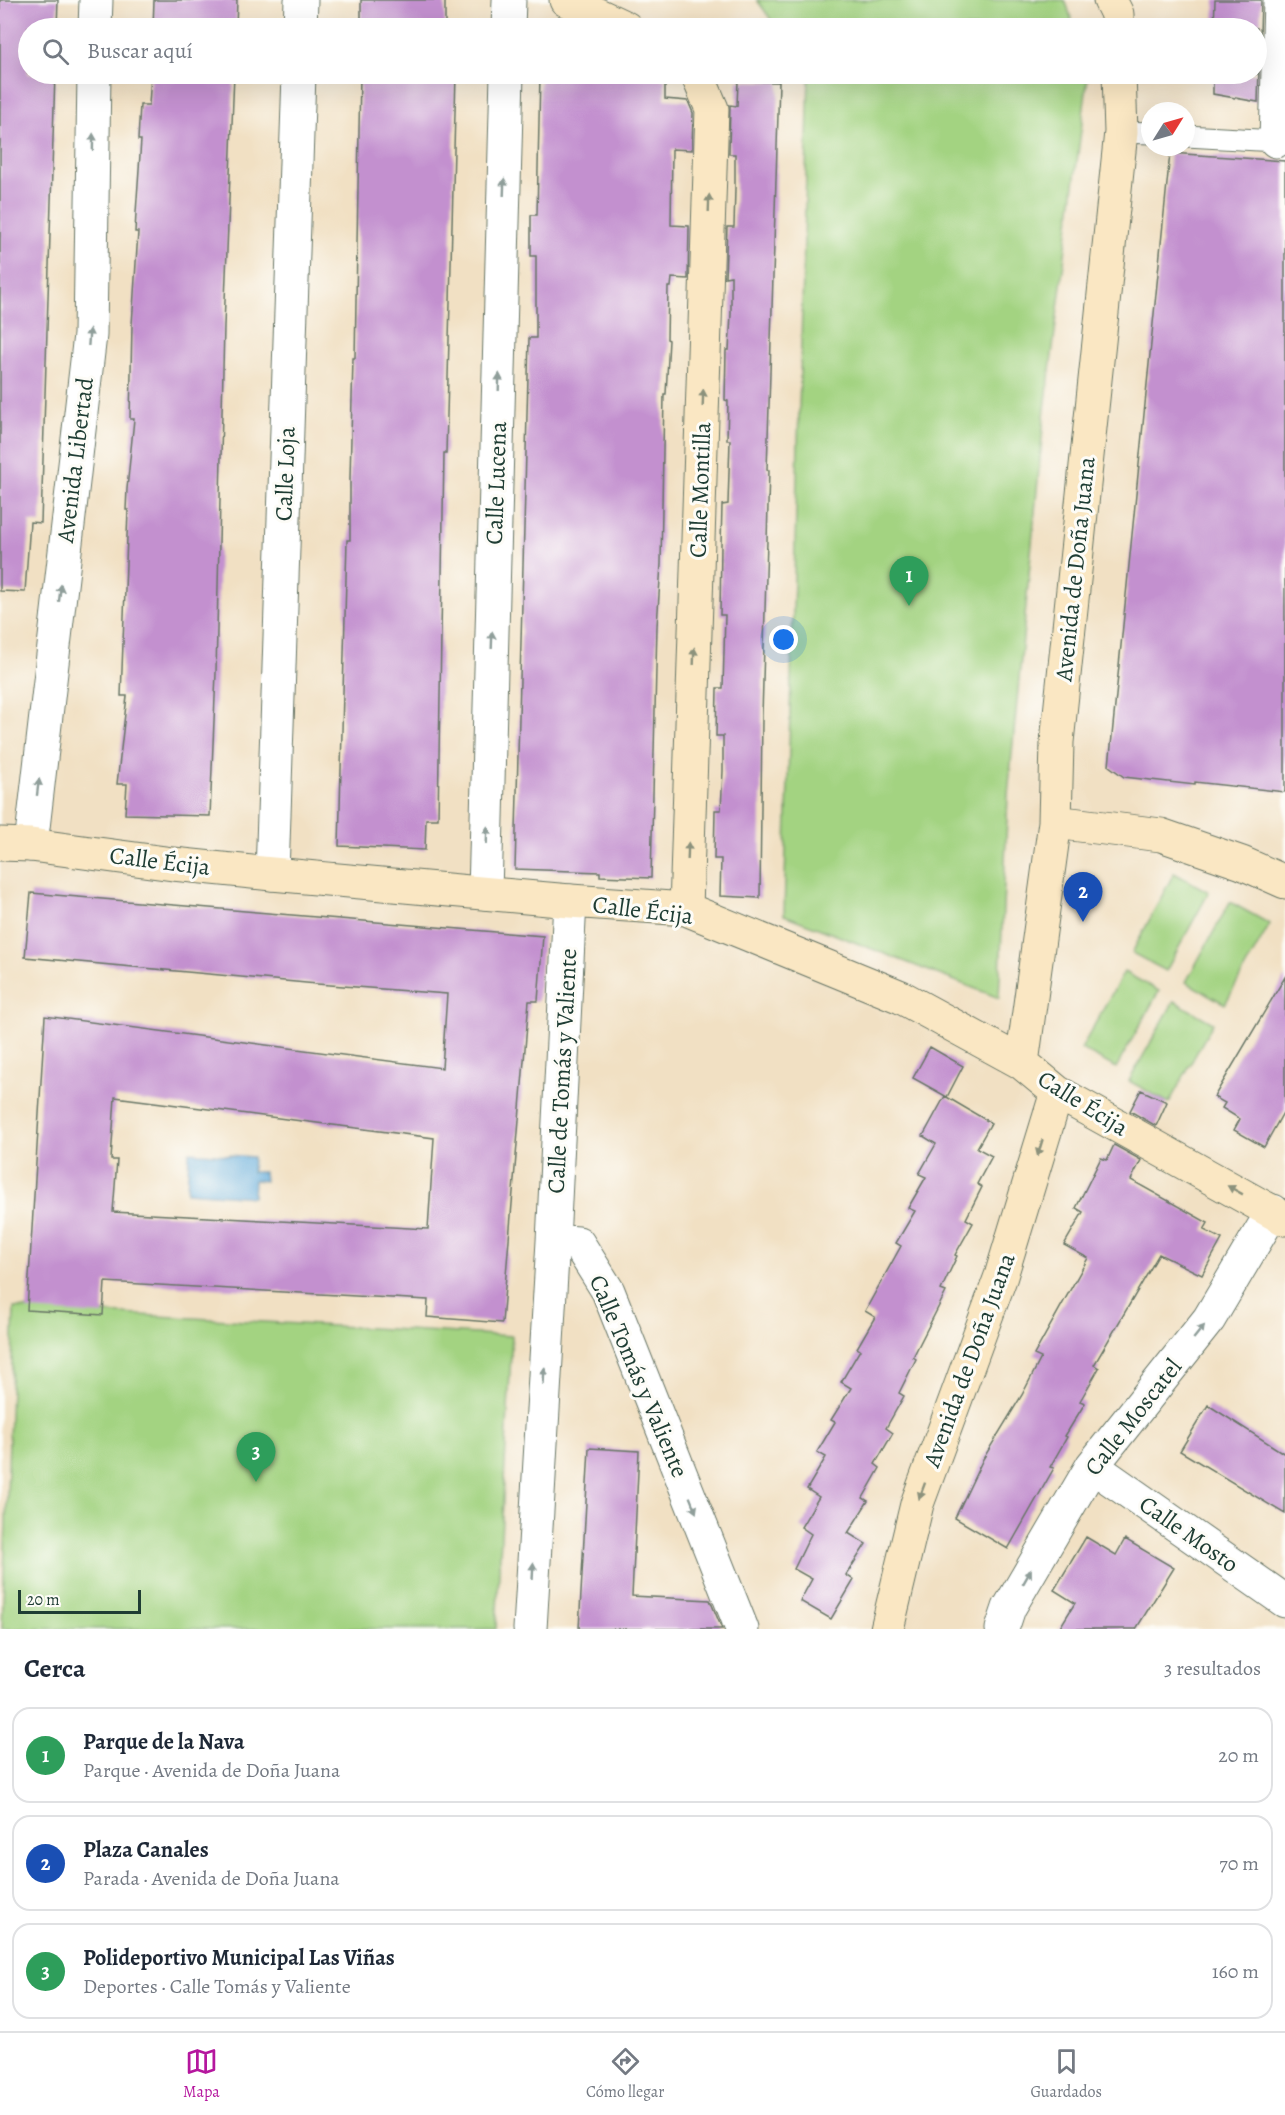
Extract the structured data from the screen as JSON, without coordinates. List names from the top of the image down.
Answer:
{
  "streets": {
    "street": [
      "Avenida Libertad",
      "Calle Loja",
      "Calle Lucena",
      "Calle Montilla",
      "Avenida de Doña Juana",
      "Calle Écija",
      "Calle de Tomás y Valiente",
      "Calle Tomás y Valiente",
      "Calle Moscatel",
      "Calle Mosto"
    ]
  },
  "crossings": [
    ["Avenida Libertad", "Calle Écija"],
    ["Calle Loja", "Calle Écija"],
    ["Calle Lucena", "Calle Écija"],
    ["Calle Montilla", "Calle Écija"],
    ["Avenida de Doña Juana", "Calle Écija"],
    ["Calle Écija", "Calle de Tomás y Valiente"],
    ["Calle Écija", "Calle Moscatel"],
    ["Calle de Tomás y Valiente", "Calle Tomás y Valiente"],
    ["Calle Moscatel", "Calle Mosto"]
  ],
  "one_way": [
    "Avenida Libertad",
    "Calle Lucena",
    "Calle Montilla",
    "Avenida de Doña Juana",
    "Calle Moscatel"
  ],
  "scale_bar": "20 m",
  "north": "top right",
  "page": {
    "search": "Buscar aquí",
    "pins": ["1", "2", "3"],
    "scale": "20 m",
    "heading": ["Cerca", "3 resultados"],
    "list": [
      {
        "mark": "1",
        "name": "Parque de la Nava",
        "note": "Parque · Avenida de Doña Juana",
        "value": "20 m"
      },
      {
        "mark": "2",
        "name": "Plaza Canales",
        "note": "Parada · Avenida de Doña Juana",
        "value": "70 m"
      },
      {
        "mark": "3",
        "name": "Polideportivo Municipal Las Viñas",
        "note": "Deportes · Calle Tomás y Valiente",
        "value": "160 m"
      }
    ],
    "nav": ["Mapa", "Cómo llegar", "Guardados"]
  }
}
